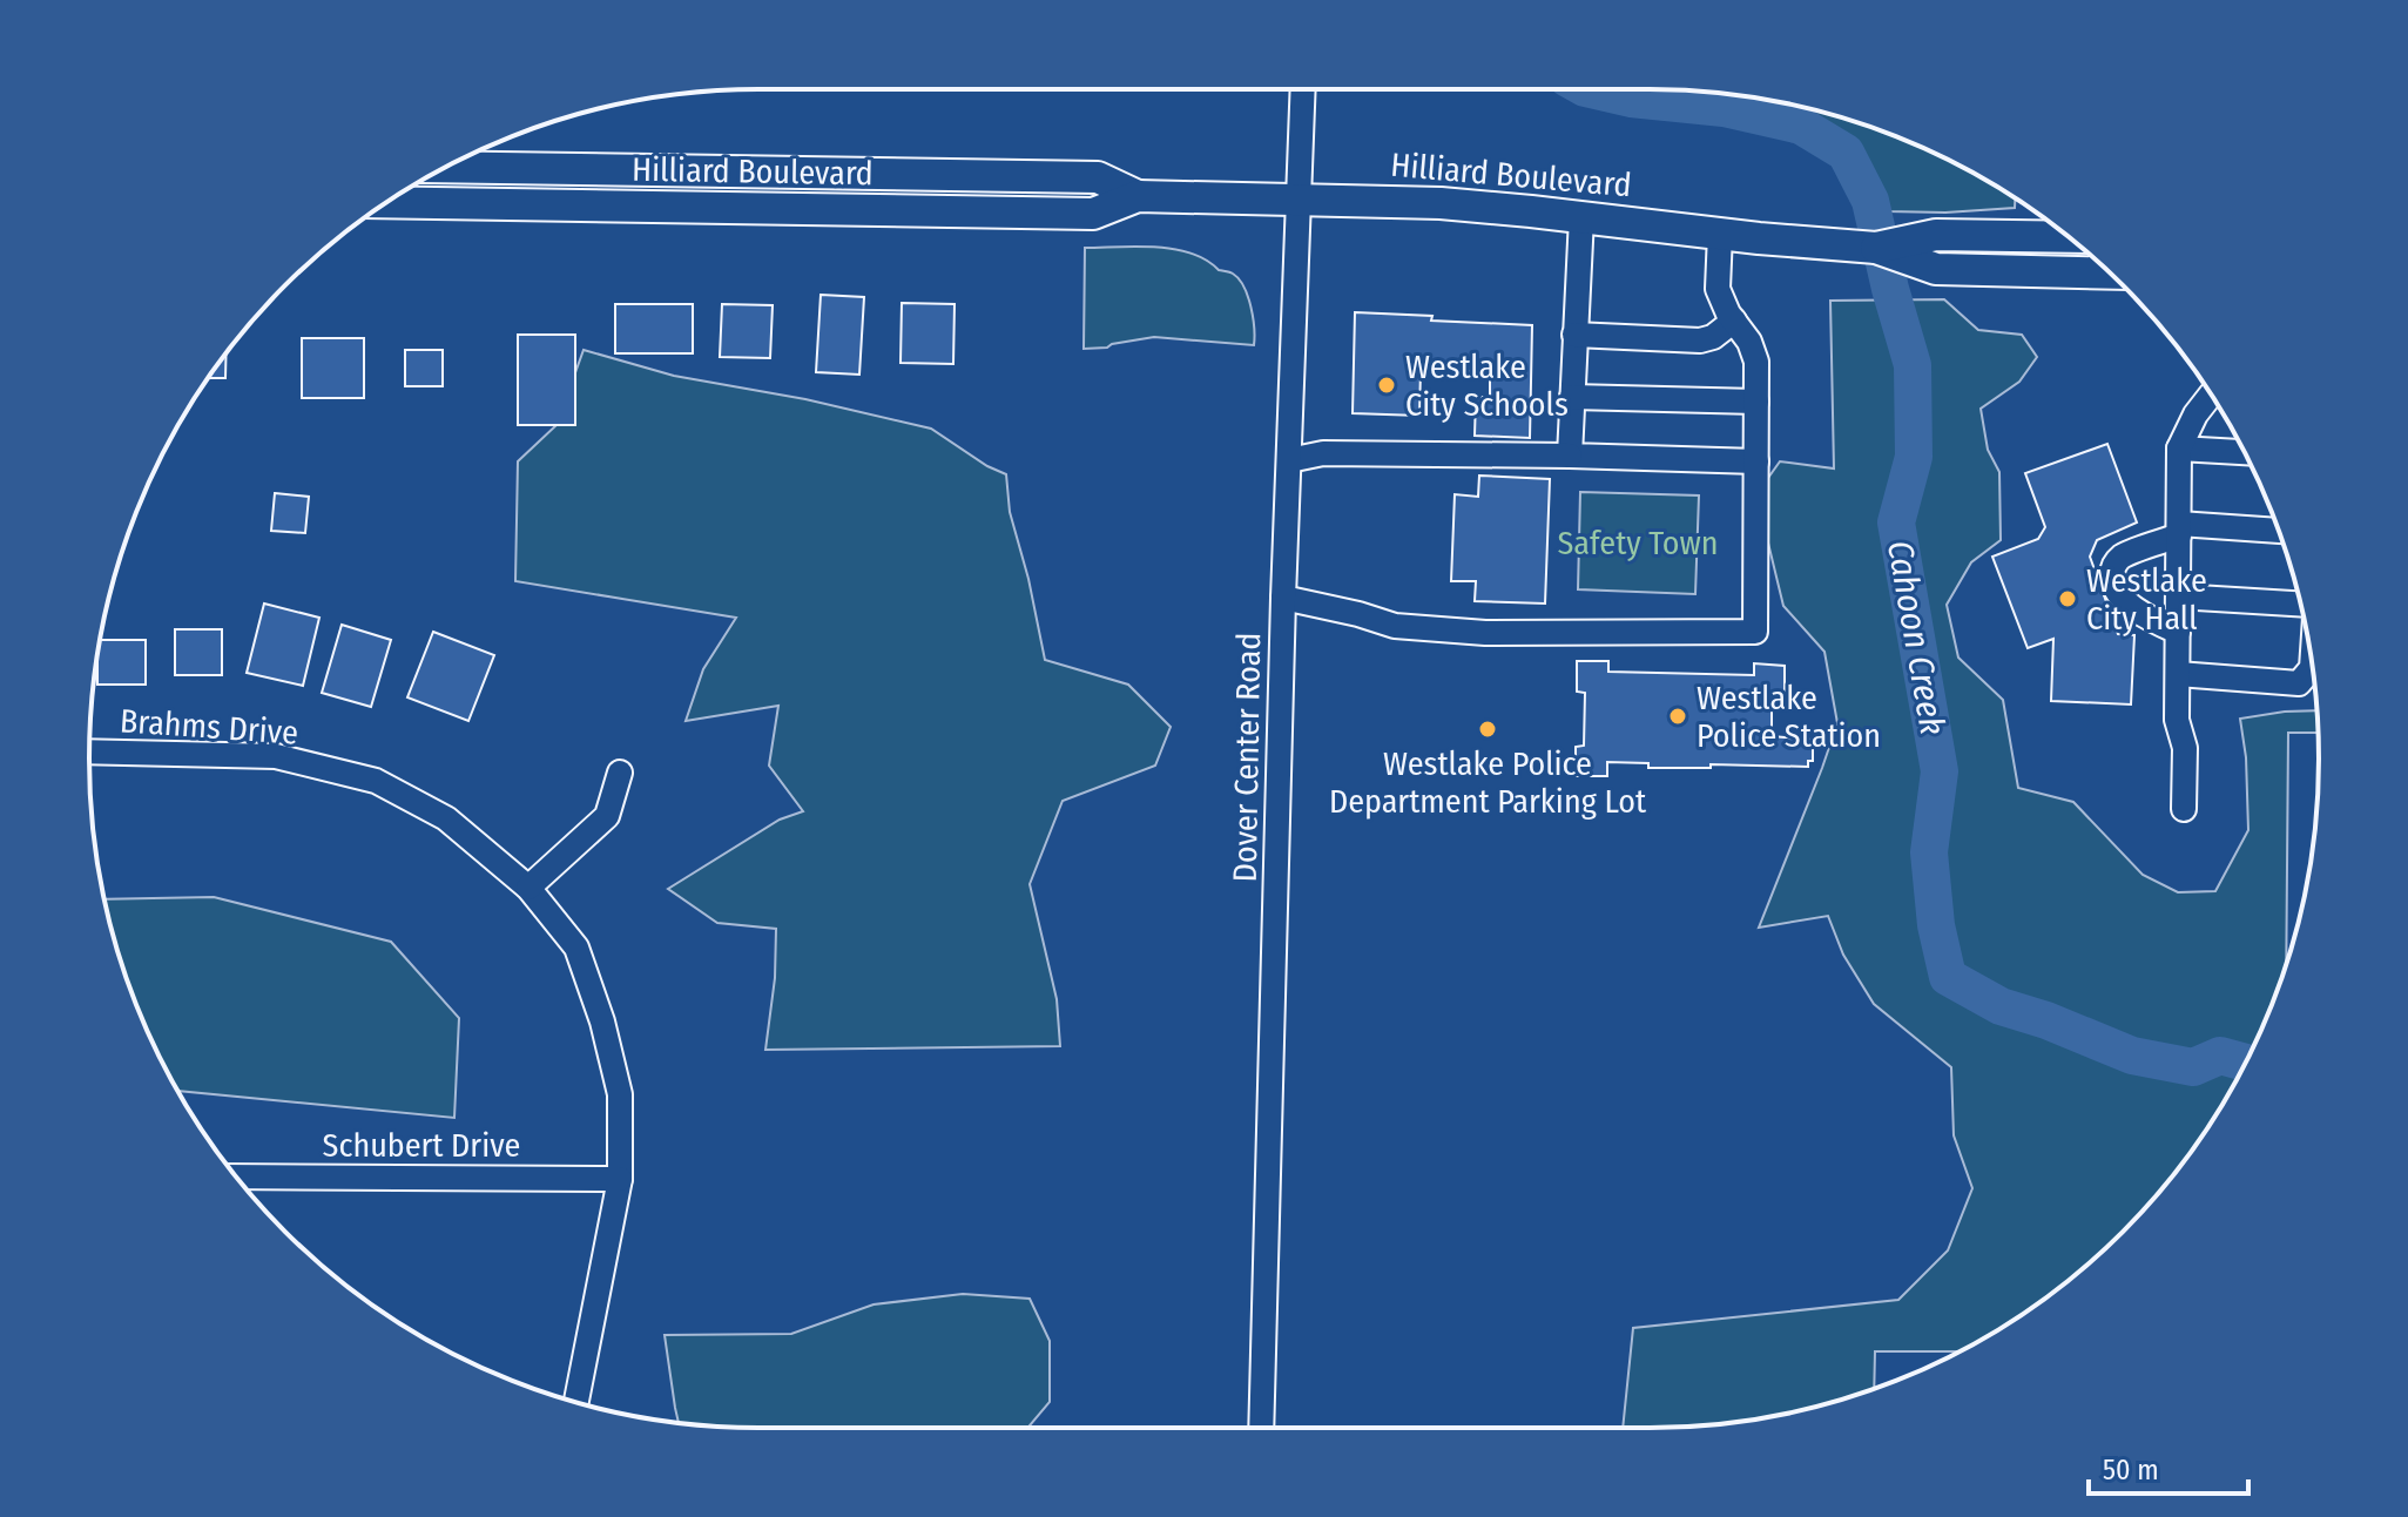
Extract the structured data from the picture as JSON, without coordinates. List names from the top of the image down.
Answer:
{
  "streets": {
    "main road": ["Hilliard Boulevard"],
    "street": ["Brahms Drive", "Dover Center Road", "Schubert Drive"]
  },
  "crossings": [
    ["Hilliard Boulevard", "Dover Center Road"],
    ["Brahms Drive", "Schubert Drive"]
  ],
  "water": ["Cahoon Creek"],
  "parks": ["Safety Town"],
  "places": [
    "Westlake City Schools",
    "Westlake City Hall",
    "Westlake Police Station",
    "Westlake Police Department Parking Lot"
  ],
  "scale_bar": "50 m"
}
